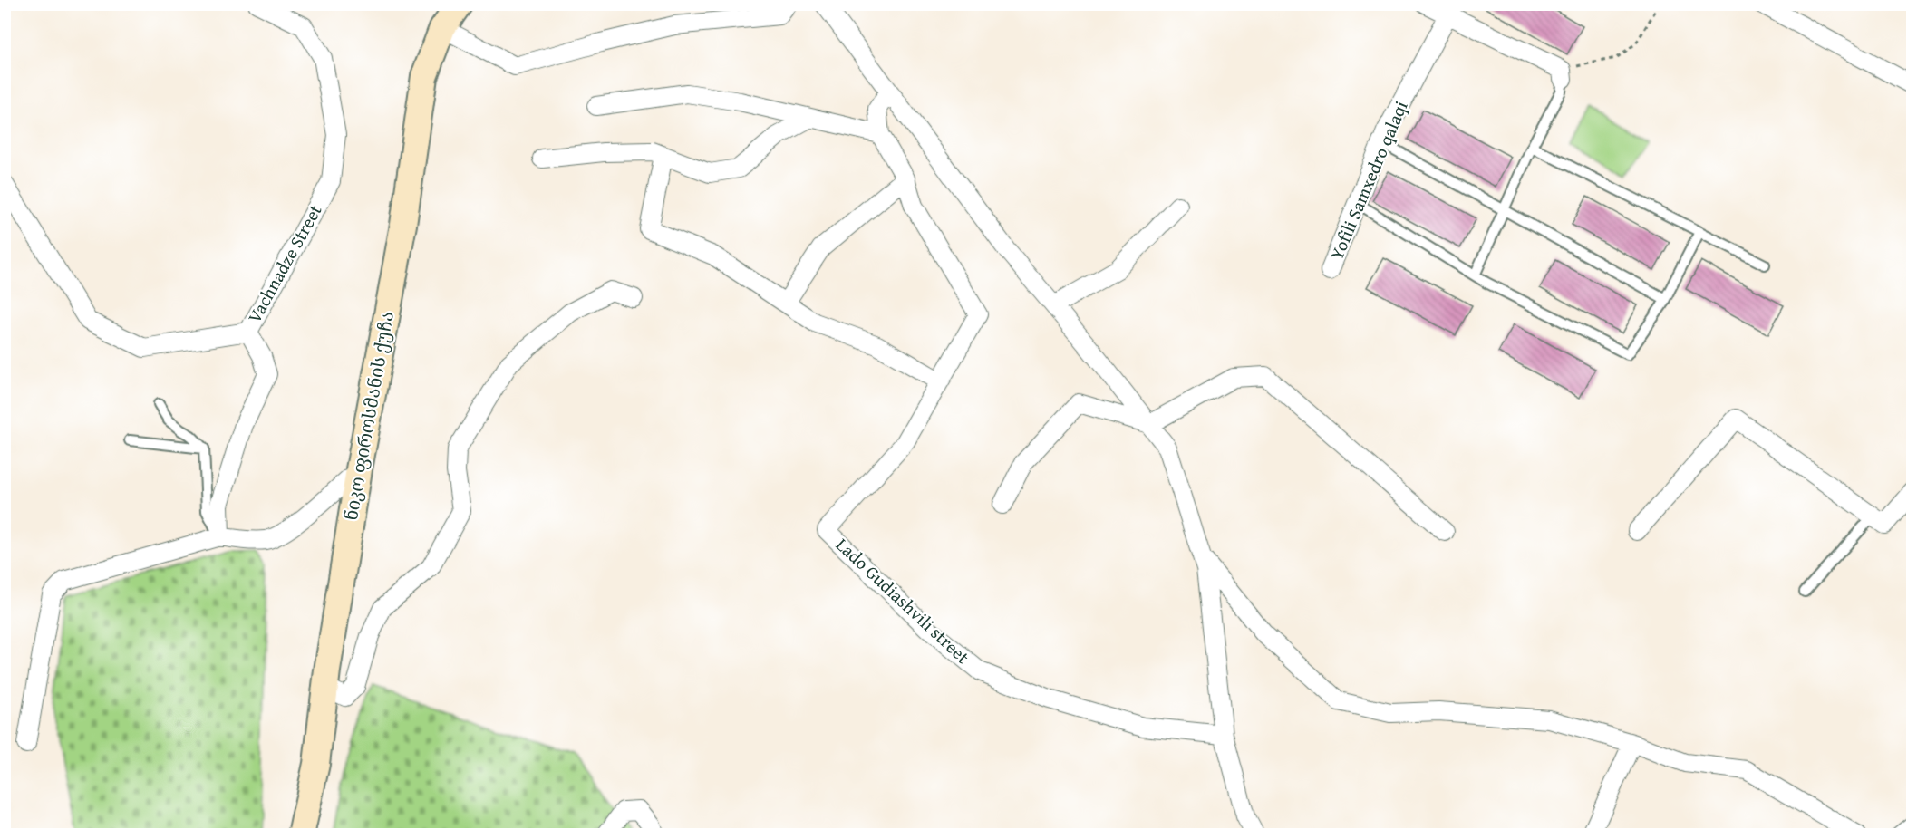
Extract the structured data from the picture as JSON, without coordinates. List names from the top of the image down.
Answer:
{
  "streets": {
    "main road": ["ნიკო ფიროსმანის ქუჩა"],
    "street": ["Yofili Samxedro qalaqi", "Vachnadze Street", "Lado Gudiashvili street"]
  }
}
